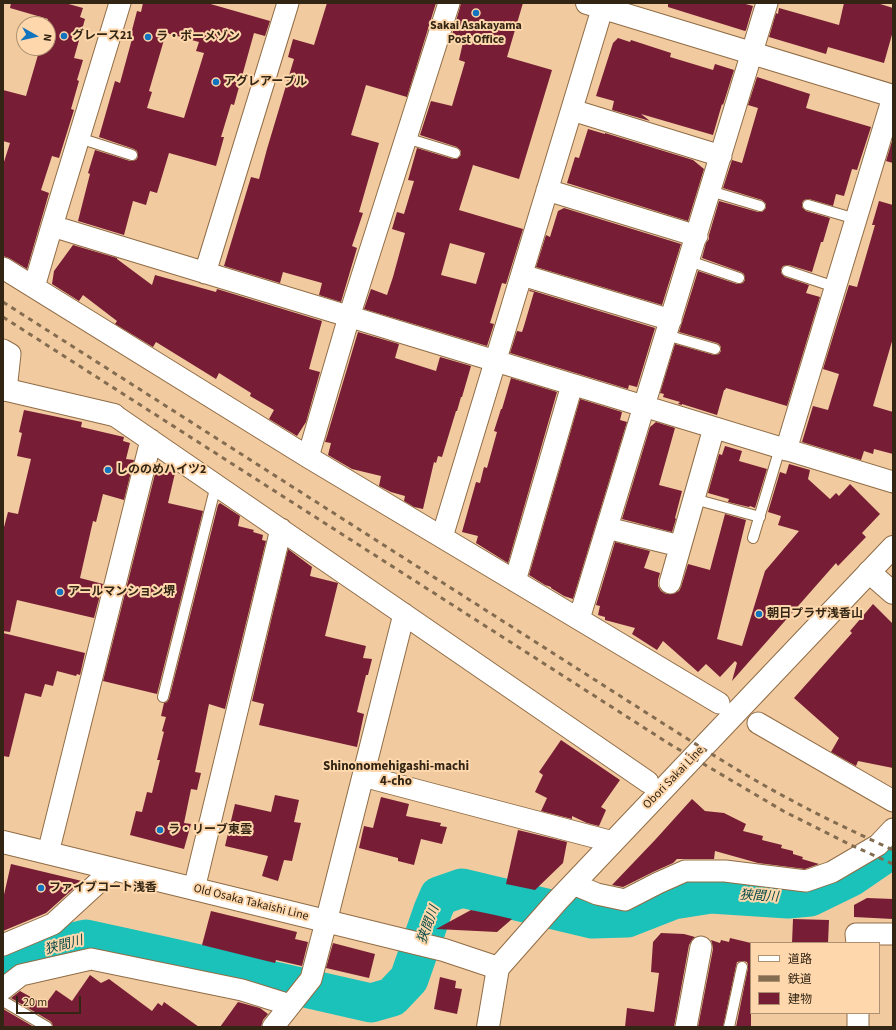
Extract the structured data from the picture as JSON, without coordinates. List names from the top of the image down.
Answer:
{
  "streets": {
    "main road": ["Obori Sakai Line", "Old Osaka Takaishi Line"]
  },
  "crossings": [
    ["Obori Sakai Line", "Old Osaka Takaishi Line"]
  ],
  "districts": ["Shinonomehigashi-machi 4-cho"],
  "water": ["狭間川"],
  "places": [
    "Sakai Asakayama Post Office",
    "グレース21",
    "ラ・ボーメゾン",
    "アグレアーブル",
    "しののめハイツ2",
    "アールマンション堺",
    "朝日プラザ浅香山",
    "ラ・リーブ東雲",
    "ファイブコート浅香"
  ],
  "legend": ["道路", "鉄道", "建物"],
  "scale_bar": "20 m",
  "north": "right"
}
